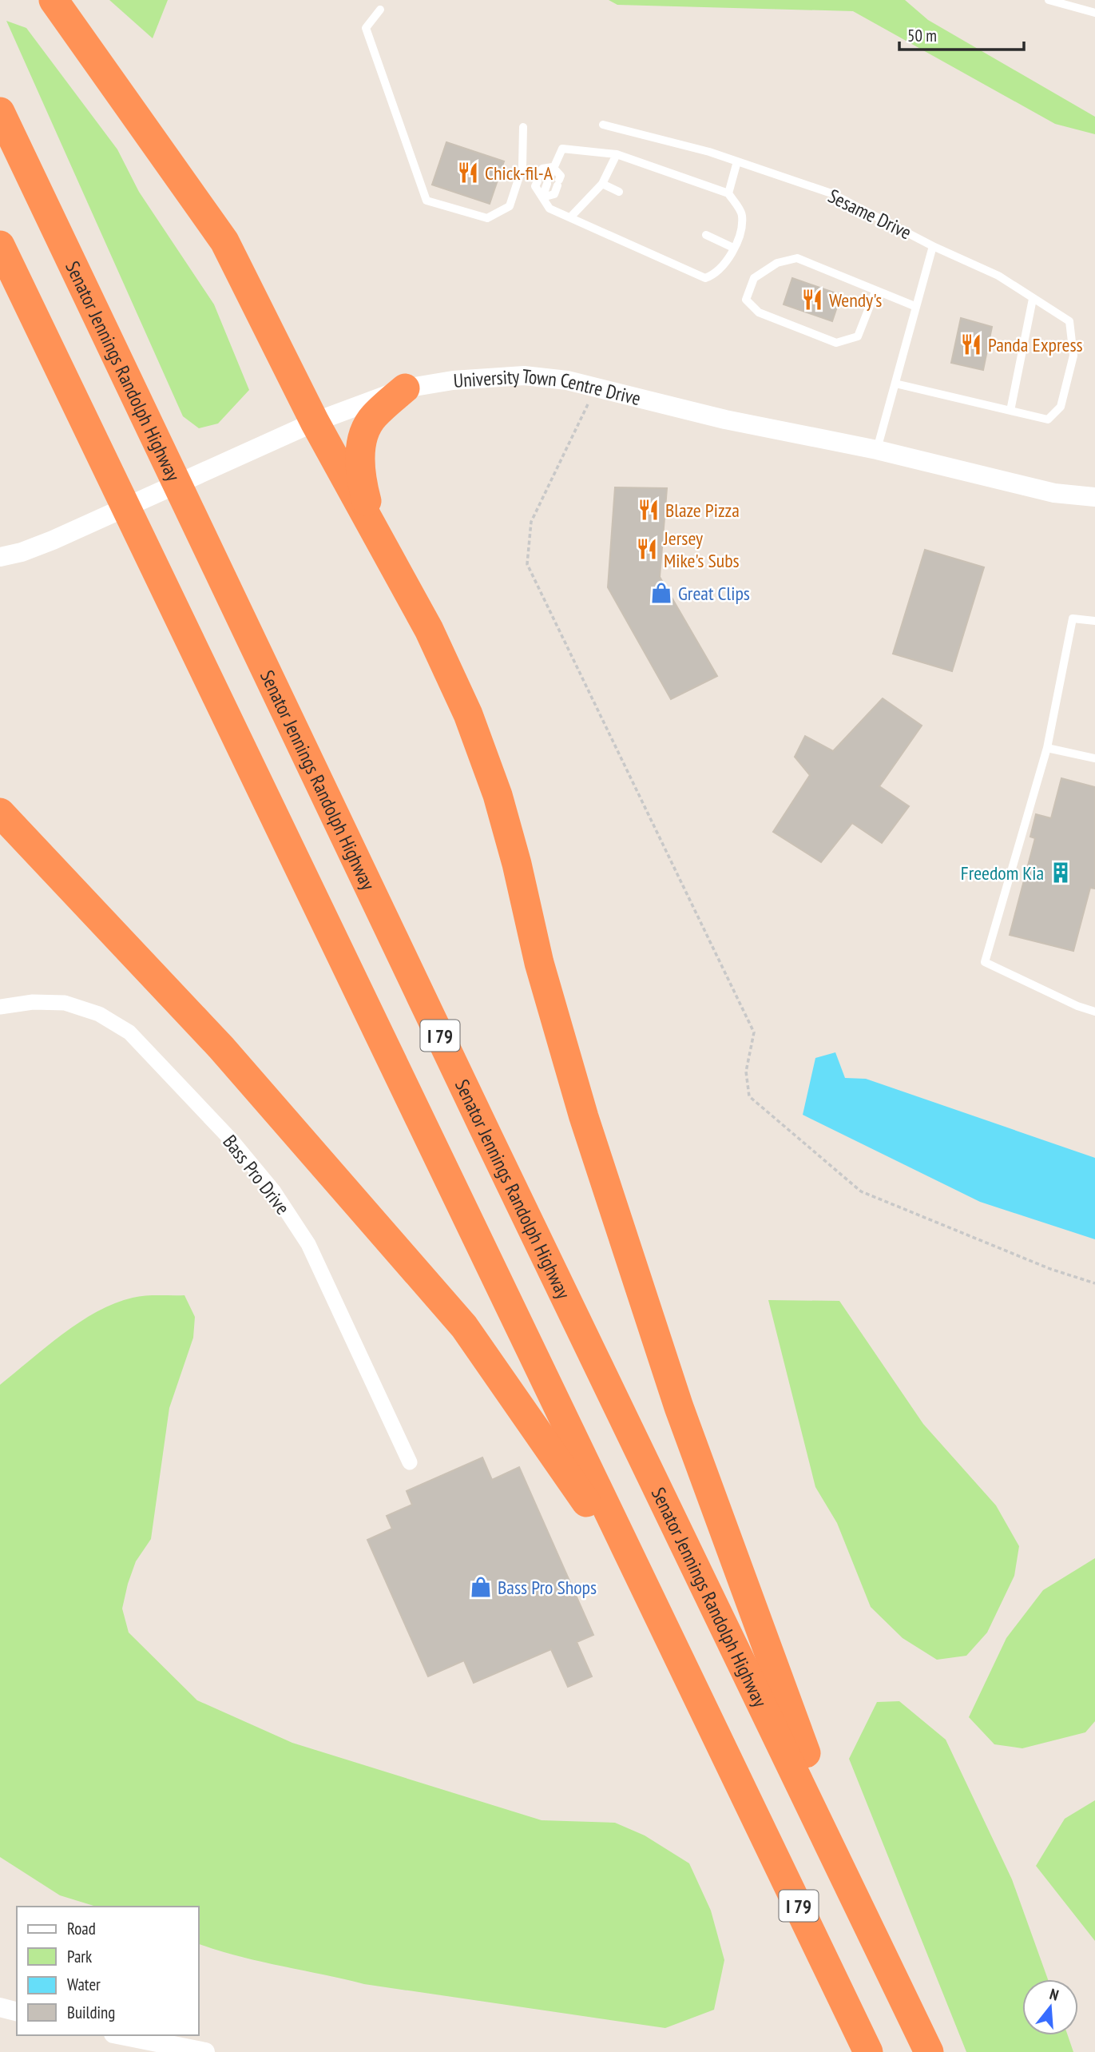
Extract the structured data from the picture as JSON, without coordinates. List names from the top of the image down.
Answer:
{
  "streets": {
    "highway": ["Senator Jennings Randolph Highway", "I 79"],
    "street": ["University Town Centre Drive", "Bass Pro Drive"],
    "lane": ["Sesame Drive"]
  },
  "crossings": [
    ["Sesame Drive", "University Town Centre Drive"]
  ],
  "places": {
    "restaurant": [
      "Chick-fil-A",
      "Wendy's",
      "Panda Express",
      "Blaze Pizza",
      "Jersey Mike's Subs"
    ],
    "shop": ["Great Clips", "Bass Pro Shops"],
    "building": ["Freedom Kia"]
  },
  "legend": [
    "Road",
    "Park",
    "Water",
    "Building"
  ],
  "scale_bar": "50 m",
  "north": "top"
}
